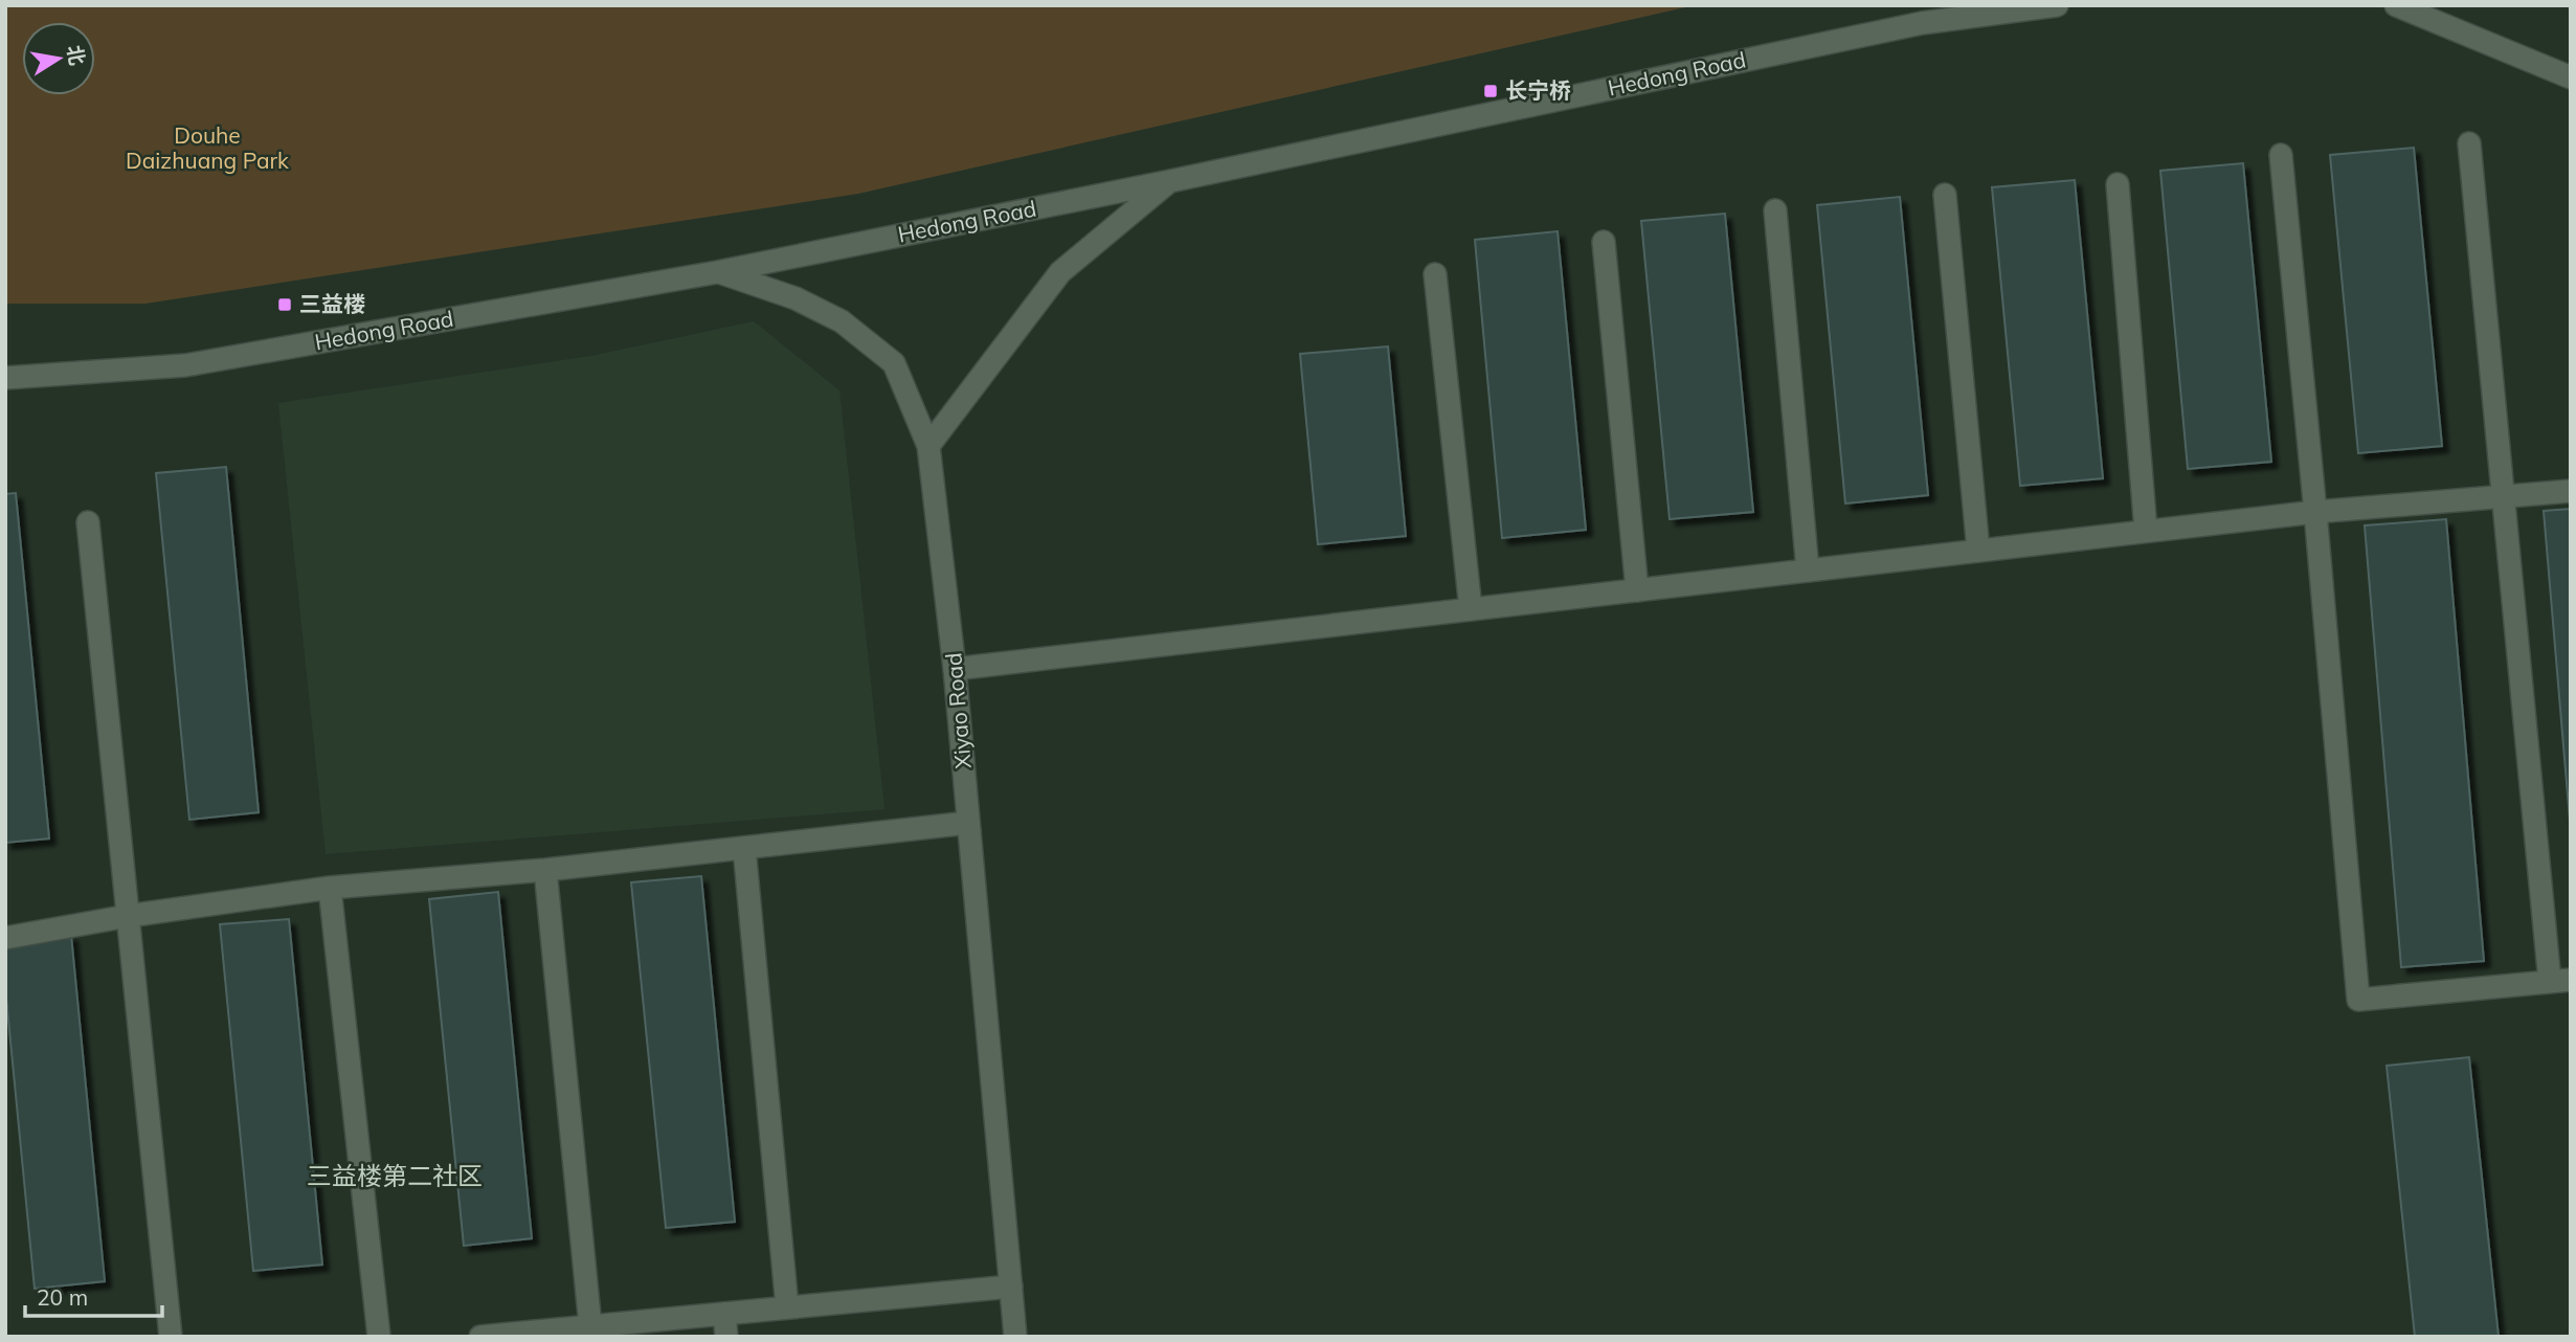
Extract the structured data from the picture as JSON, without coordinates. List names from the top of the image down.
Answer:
{
  "streets": {
    "street": ["Hedong Road", "Xiyao Road"]
  },
  "crossings": [
    ["Hedong Road", "Xiyao Road"]
  ],
  "districts": ["三益楼第二社区"],
  "parks": ["Douhe Daizhuang Park"],
  "places": {
    "transit": ["长宁桥", "三益楼"]
  },
  "scale_bar": "20 m",
  "north": "right"
}
